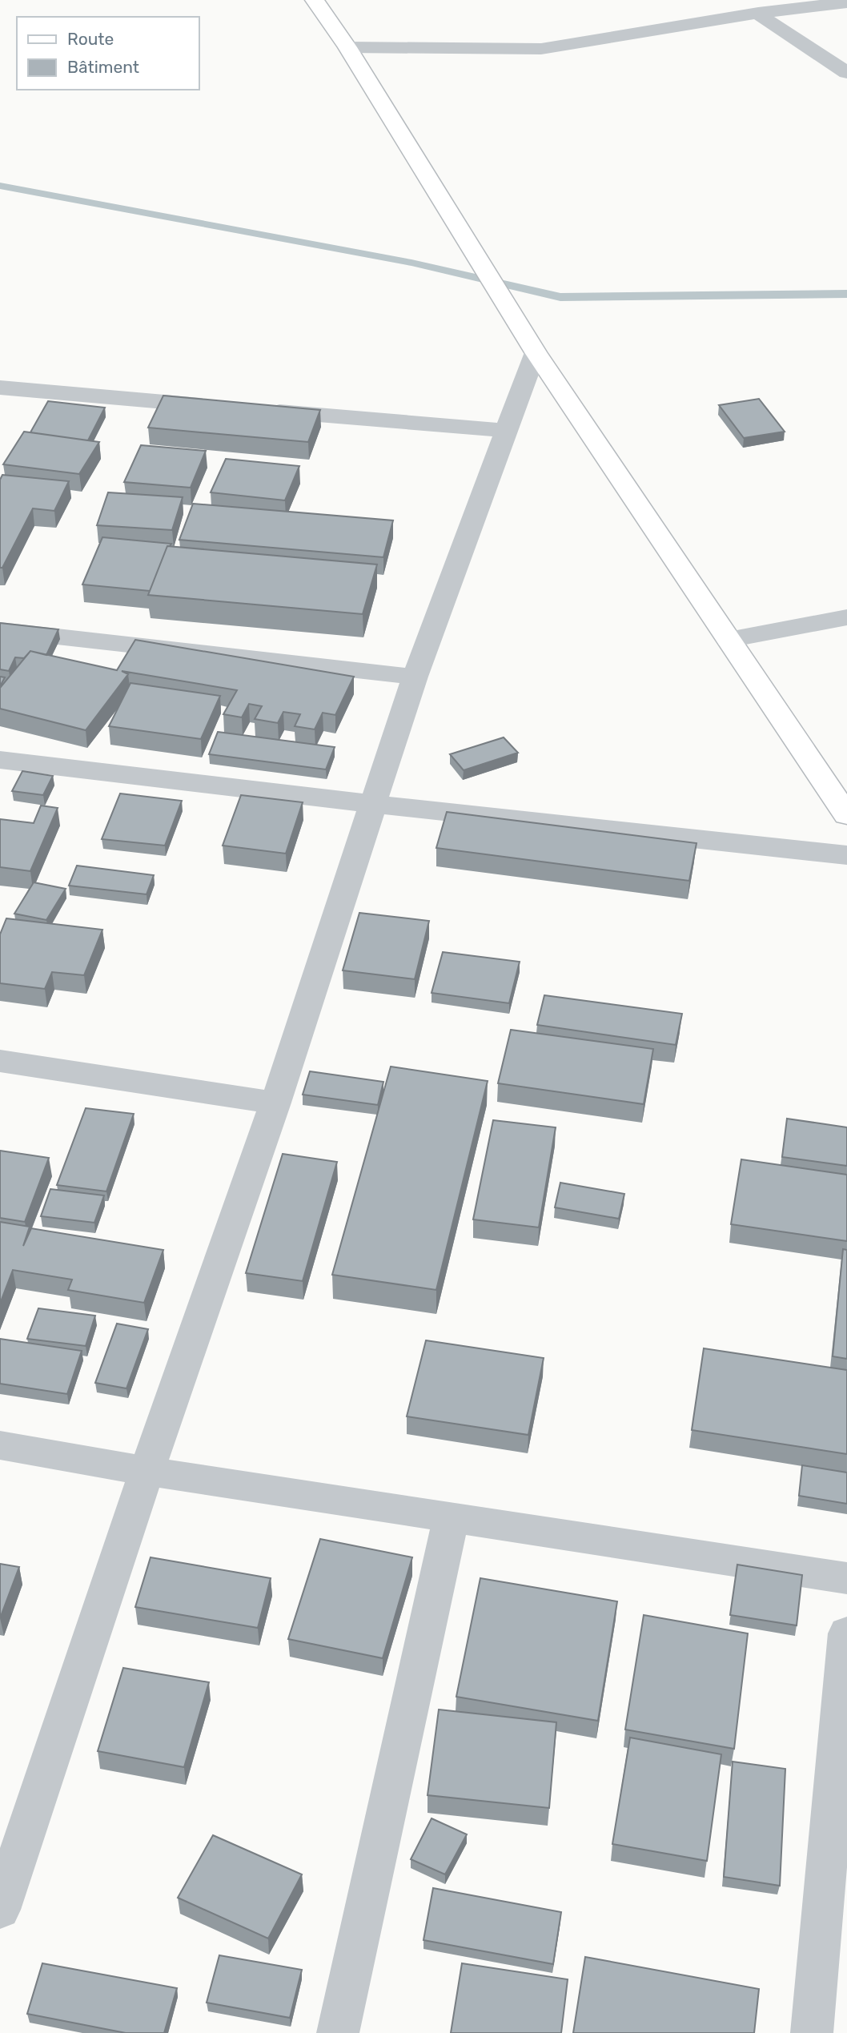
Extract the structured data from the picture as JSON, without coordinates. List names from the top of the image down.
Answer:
{
  "legend": ["Route", "Bâtiment"]
}
